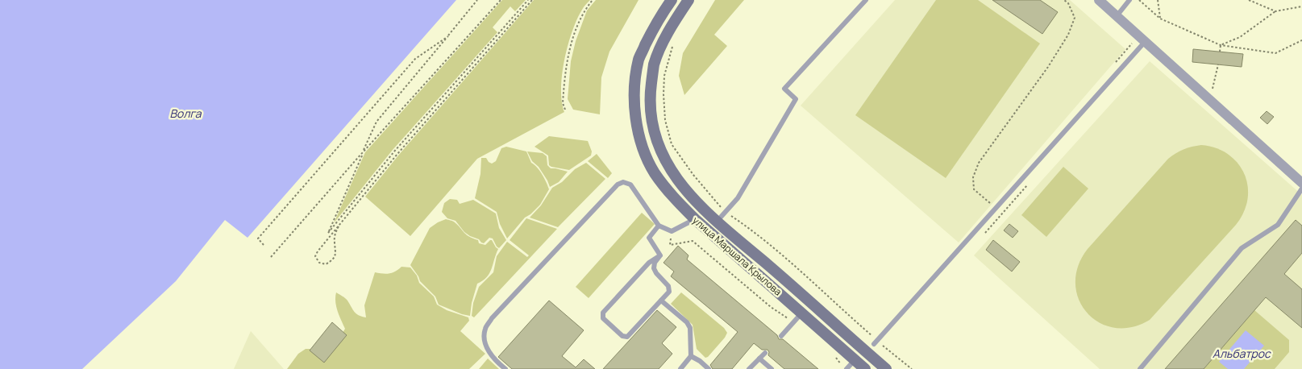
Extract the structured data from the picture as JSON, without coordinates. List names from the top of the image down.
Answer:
{
  "streets": {
    "main road": ["улица Маршала Крылова"]
  },
  "water": ["Волга", "Альбатрос"]
}
